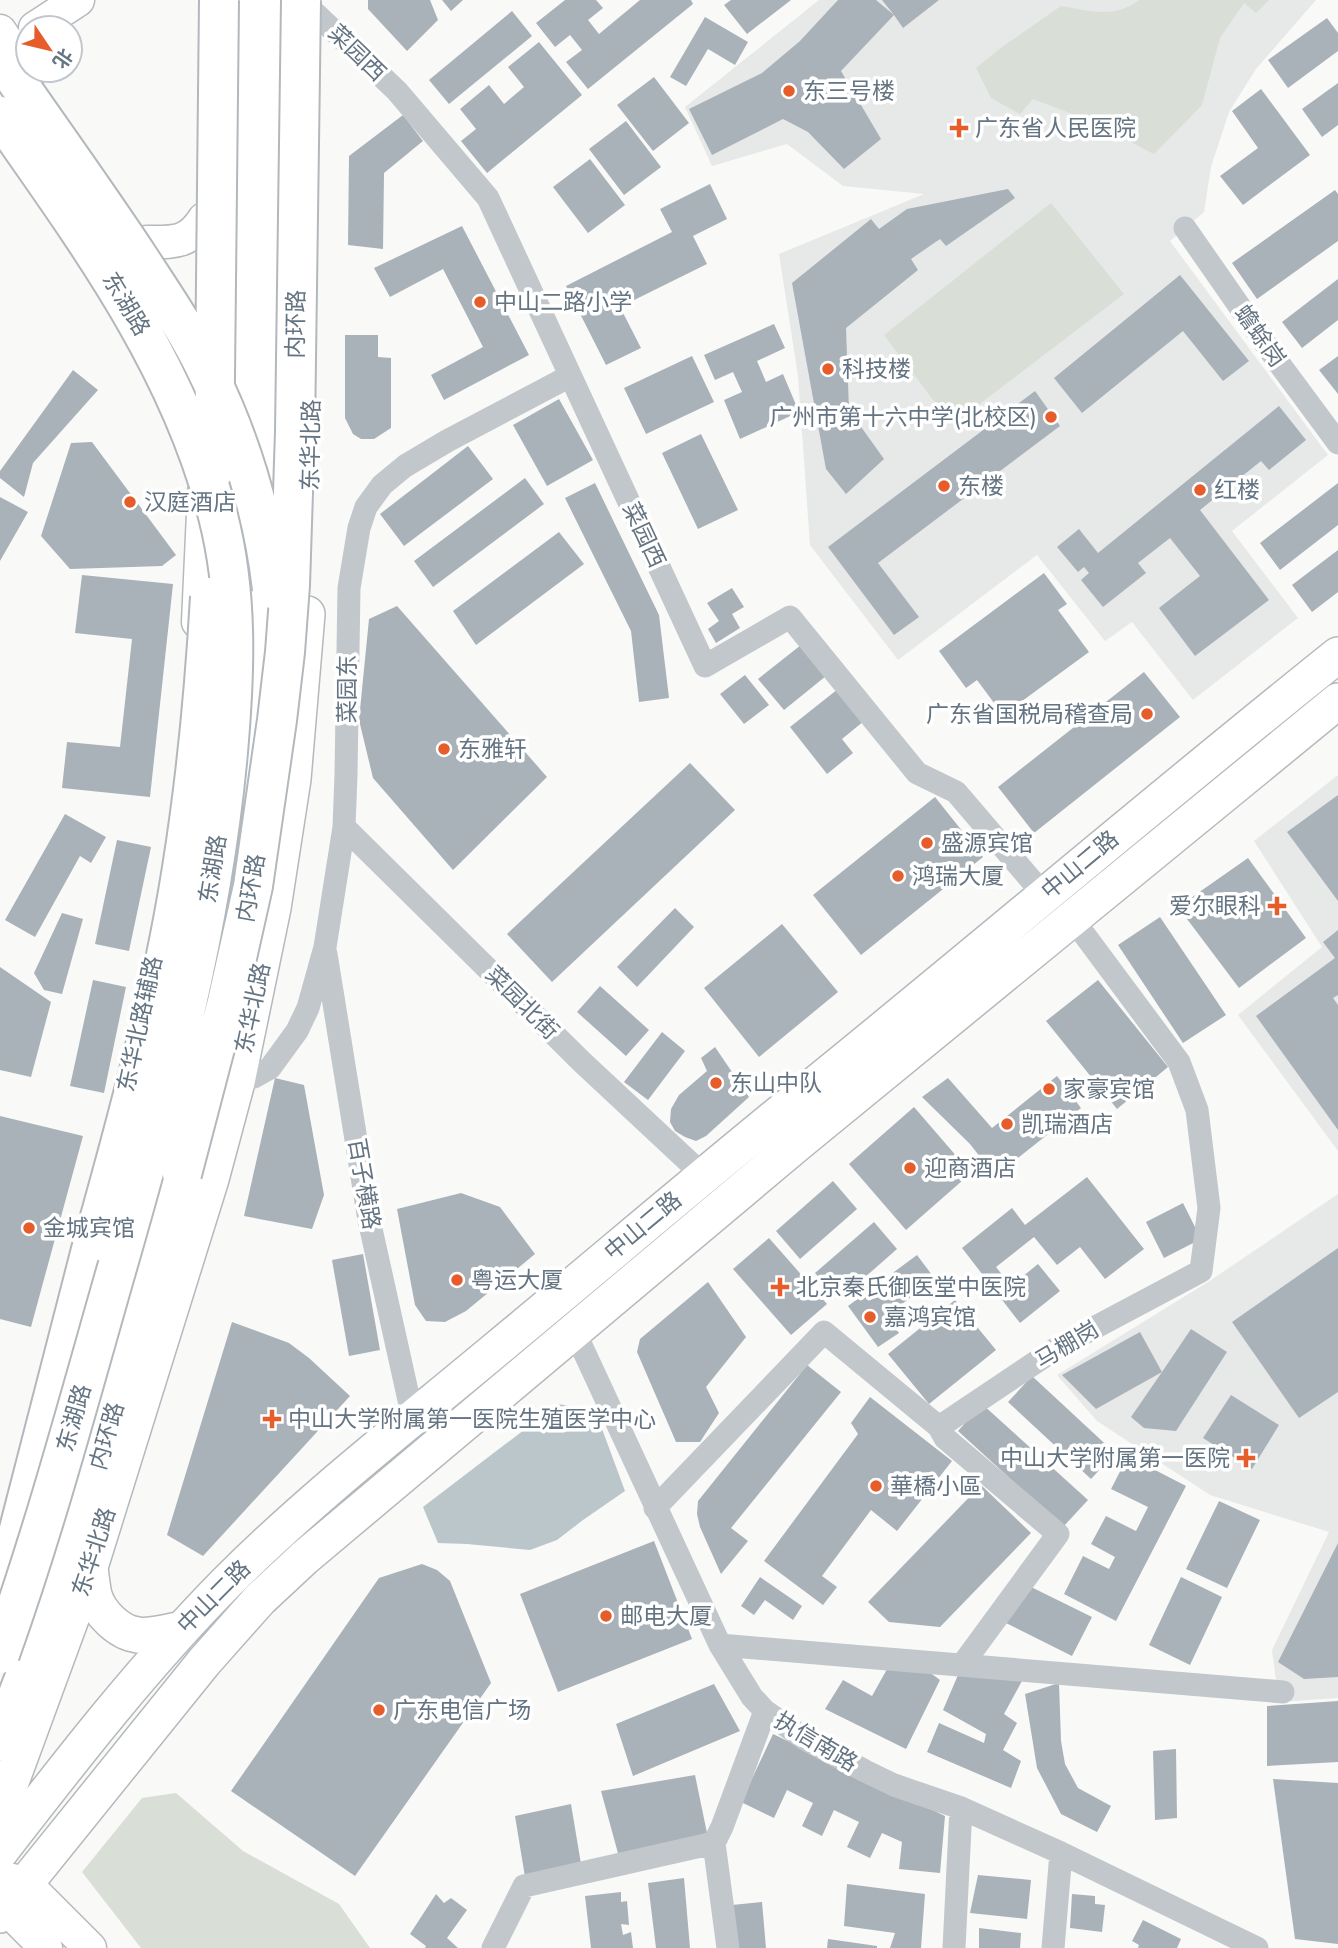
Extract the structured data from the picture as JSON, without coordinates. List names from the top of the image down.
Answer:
{
  "streets": {
    "highway": ["东湖路", "内环路"],
    "main road": ["东华北路", "中山二路", "东华北路辅路"],
    "street": [
      "菜园西",
      "蟾蜍岗",
      "菜园东",
      "菜园北街",
      "百子横路",
      "马棚岗",
      "执信南路"
    ]
  },
  "crossings": [
    ["菜园西", "内环路"],
    ["菜园西", "东华北路"],
    ["菜园西", "菜园东"],
    ["菜园西", "中山二路"],
    ["东湖路", "内环路"],
    ["内环路", "东华北路"],
    ["东华北路", "菜园东"],
    ["菜园东", "菜园北街"],
    ["菜园东", "百子横路"],
    ["中山二路", "菜园北街"],
    ["中山二路", "百子横路"],
    ["中山二路", "马棚岗"],
    ["中山二路", "执信南路"]
  ],
  "places": {
    "other": [
      "东三号楼",
      "中山二路小学",
      "科技楼",
      "广州市第十六中学(北校区)",
      "东楼",
      "红楼",
      "汉庭酒店",
      "广东省国税局稽查局",
      "东雅轩",
      "盛源宾馆",
      "鸿瑞大厦",
      "东山中队",
      "家豪宾馆",
      "凯瑞酒店",
      "迎商酒店",
      "金城宾馆",
      "粤运大厦",
      "嘉鸿宾馆",
      "華橋小區",
      "邮电大厦",
      "广东电信广场"
    ],
    "health": [
      "广东省人民医院",
      "爱尔眼科",
      "北京秦氏御医堂中医院",
      "中山大学附属第一医院生殖医学中心",
      "中山大学附属第一医院"
    ]
  },
  "north": "bottom right"
}
